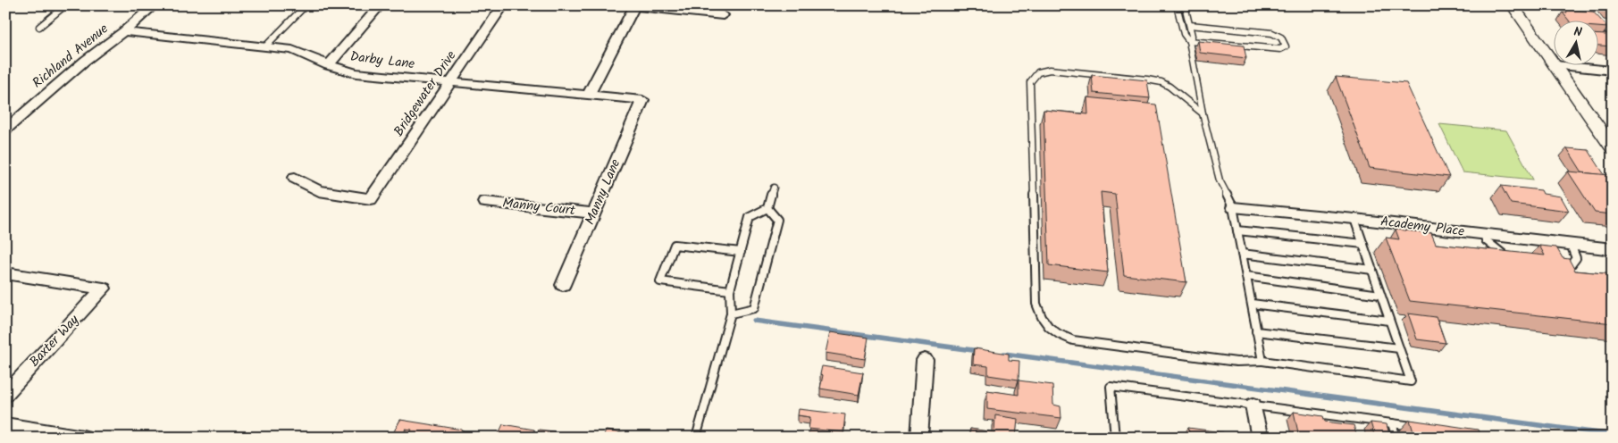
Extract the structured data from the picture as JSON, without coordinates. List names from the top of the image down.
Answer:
{
  "streets": {
    "street": [
      "Richland Avenue",
      "Darby Lane",
      "Bridgewater Drive",
      "Manny Lane",
      "Manny Court",
      "Academy Place",
      "Baxter Way"
    ]
  },
  "crossings": [
    ["Richland Avenue", "Darby Lane"],
    ["Darby Lane", "Bridgewater Drive"],
    ["Darby Lane", "Manny Lane"],
    ["Manny Lane", "Manny Court"]
  ],
  "north": "top"
}
